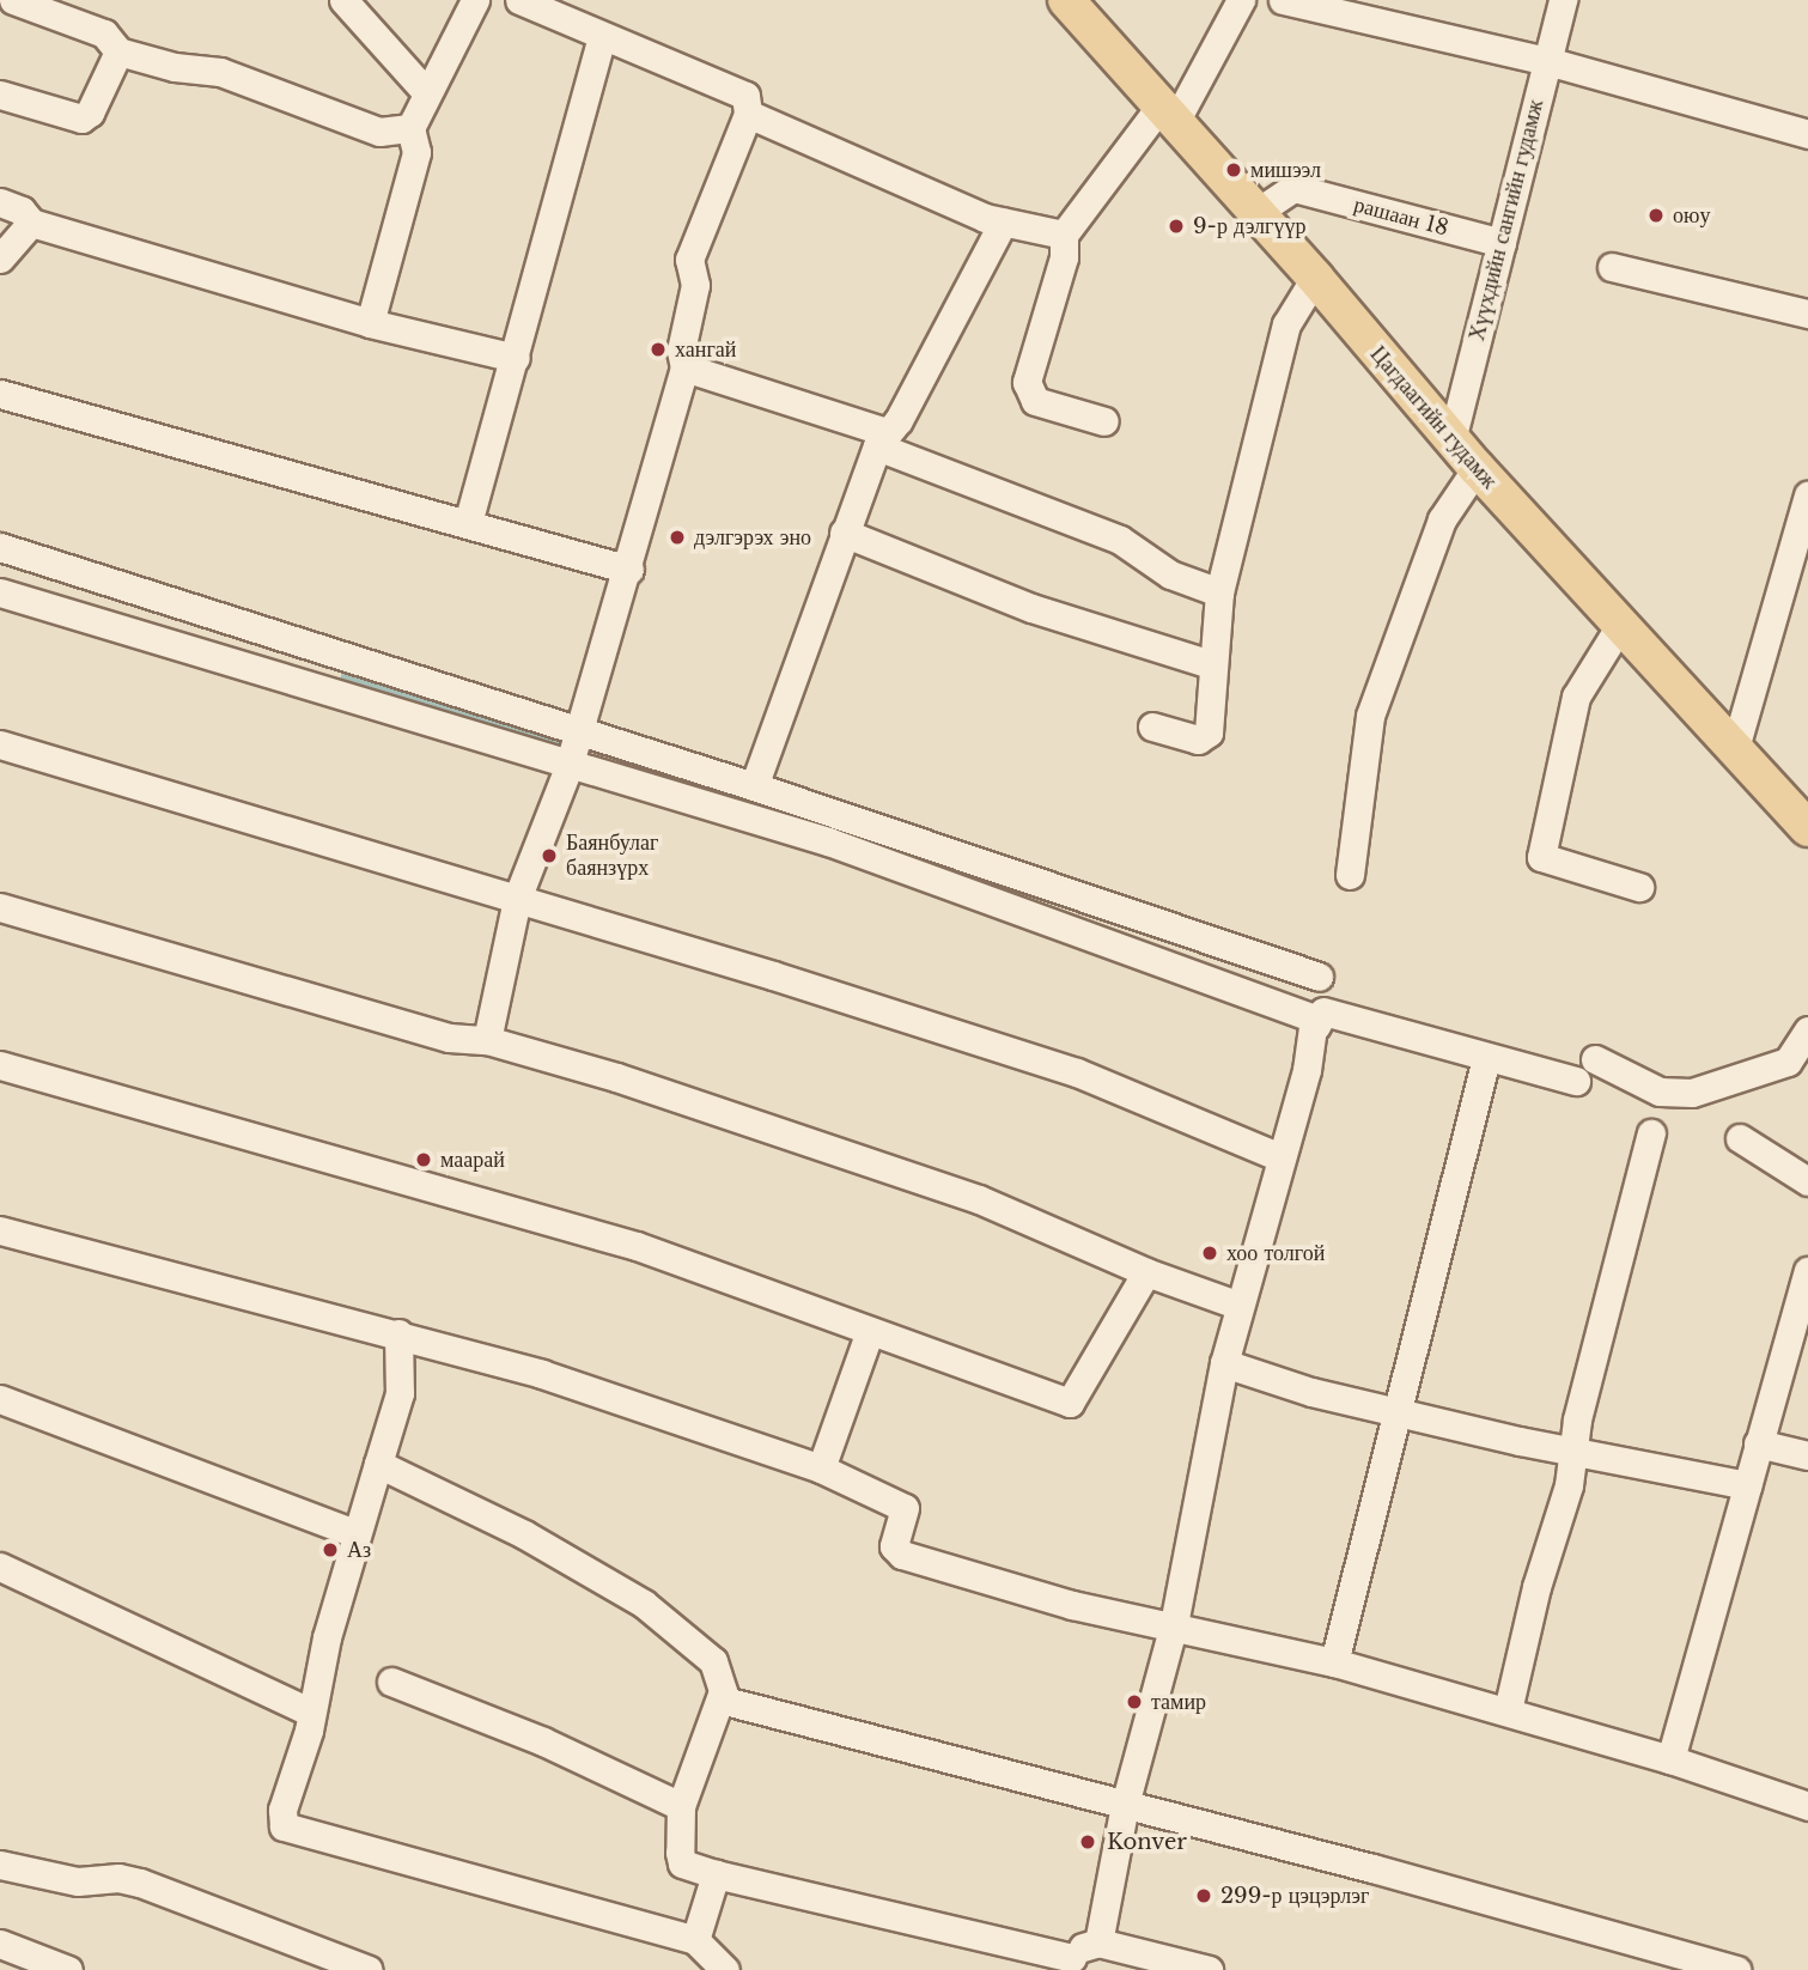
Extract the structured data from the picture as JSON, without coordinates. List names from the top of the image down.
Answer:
{
  "streets": {
    "main road": ["Цагдаагийн гудамж"],
    "street": ["рашаан 18", "Хүүхдийн сангийн гудамж"]
  },
  "crossings": [
    ["рашаан 18", "Хүүхдийн сангийн гудамж"],
    ["рашаан 18", "Цагдаагийн гудамж"],
    ["Хүүхдийн сангийн гудамж", "Цагдаагийн гудамж"]
  ],
  "places": [
    "мишээл",
    "оюу",
    "9-р дэлгүүр",
    "хангай",
    "дэлгэрэх эно",
    "Баянбулаг баянзүрх",
    "маарай",
    "хоо толгой",
    "Аз",
    "тамир",
    "Konver",
    "299-р цэцэрлэг"
  ]
}
